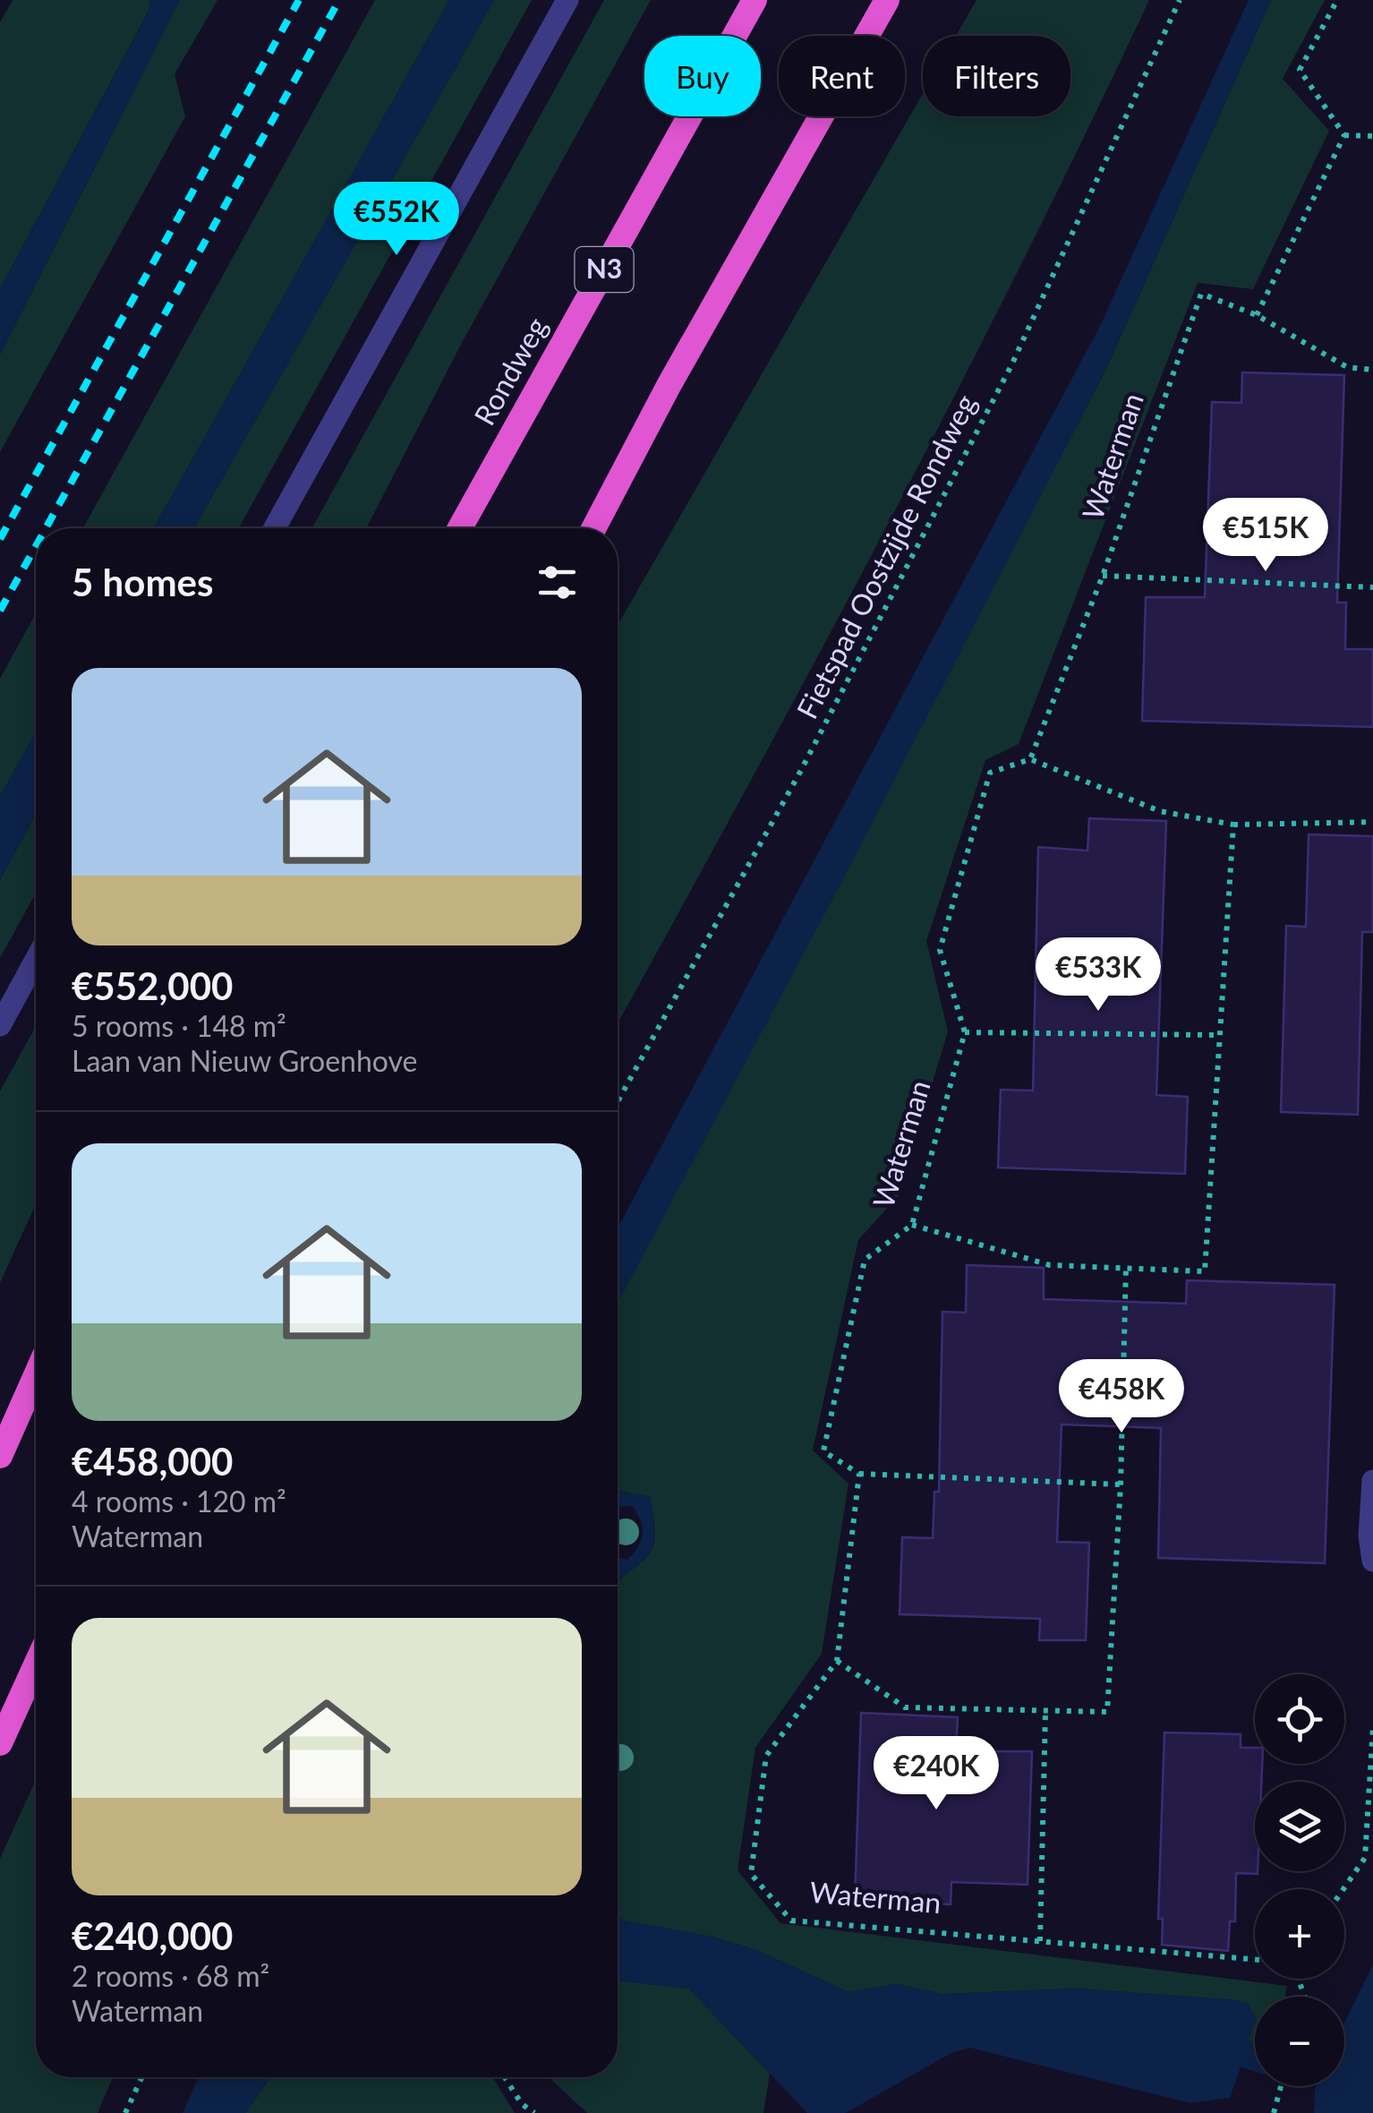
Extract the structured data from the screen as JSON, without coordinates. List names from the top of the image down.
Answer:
{
  "streets": {
    "highway": ["N3", "Rondweg"],
    "path": ["Waterman", "Fietspad Oostzijde Rondweg"]
  },
  "page": {
    "chip": ["Buy", "Rent", "Filters"],
    "price": [
      "€552K",
      "€515K",
      "€533K",
      "€458K",
      "€240K"
    ],
    "heading": "5 homes",
    "list": [
      {
        "name": "€552,000",
        "note": "5 rooms · 148 m² · Laan van Nieuw Groenhove"
      },
      {
        "name": "€458,000",
        "note": "4 rooms · 120 m² · Waterman"
      },
      {
        "name": "€240,000",
        "note": "2 rooms · 68 m² · Waterman"
      }
    ],
    "map_buttons": ["+", "−"]
  }
}
